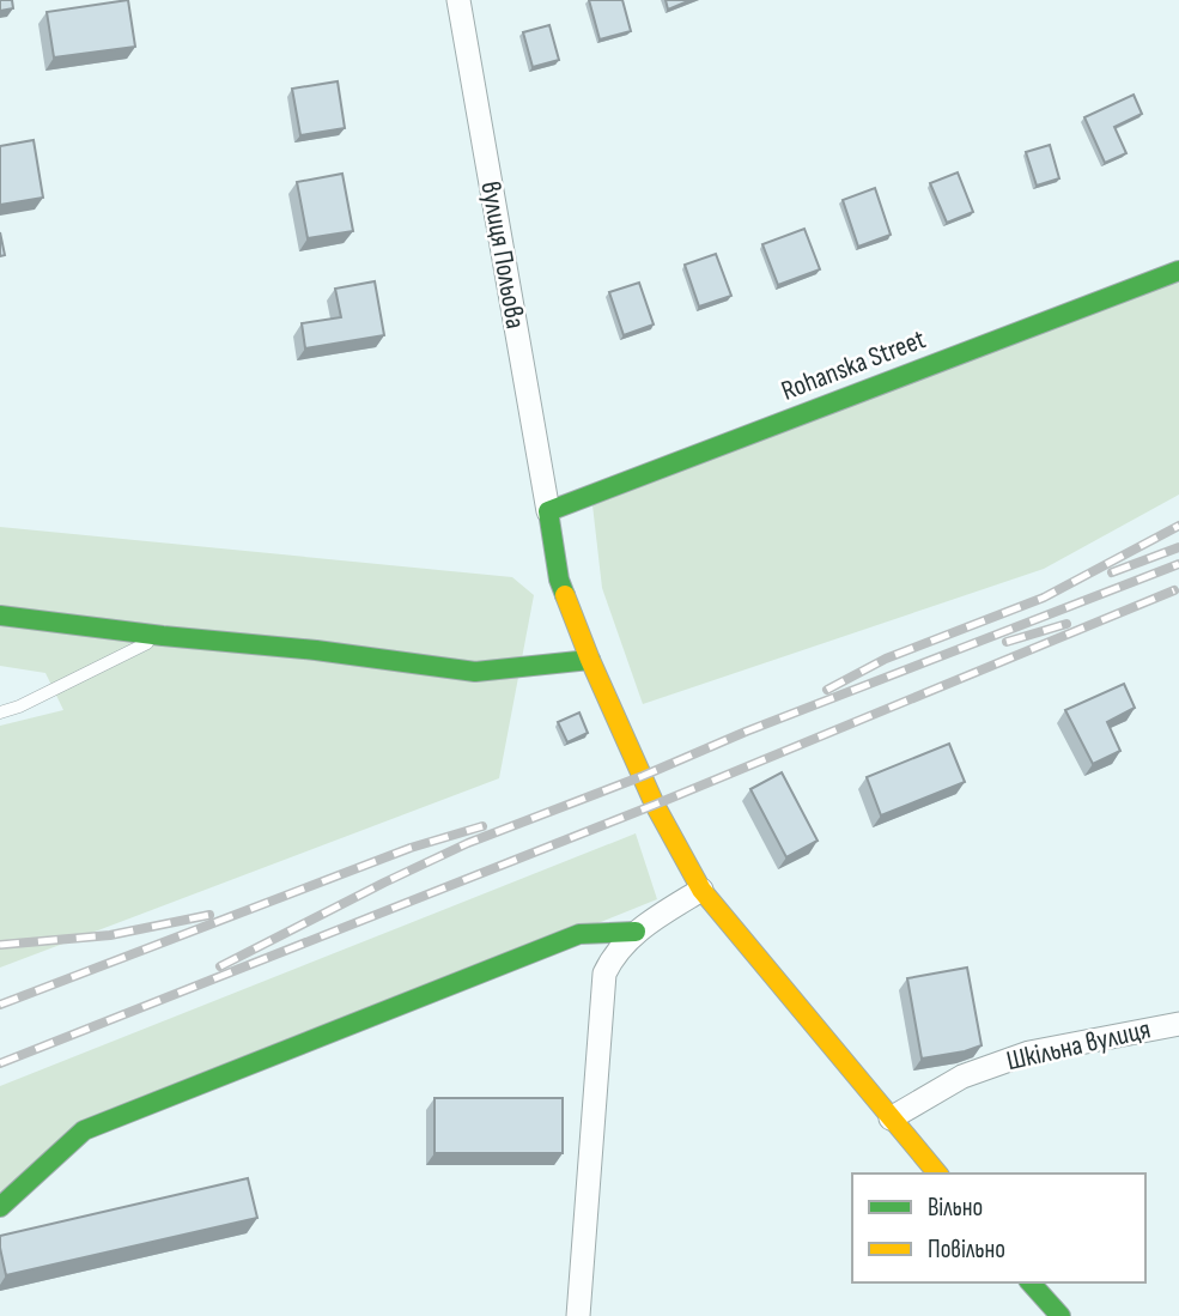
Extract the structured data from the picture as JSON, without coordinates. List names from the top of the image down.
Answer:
{
  "streets": {
    "street": ["вулиця Польова", "Rohanska Street", "Шкільна вулиця"]
  },
  "crossings": [
    ["вулиця Польова", "Rohanska Street"]
  ],
  "legend": ["Вільно", "Повільно"]
}
